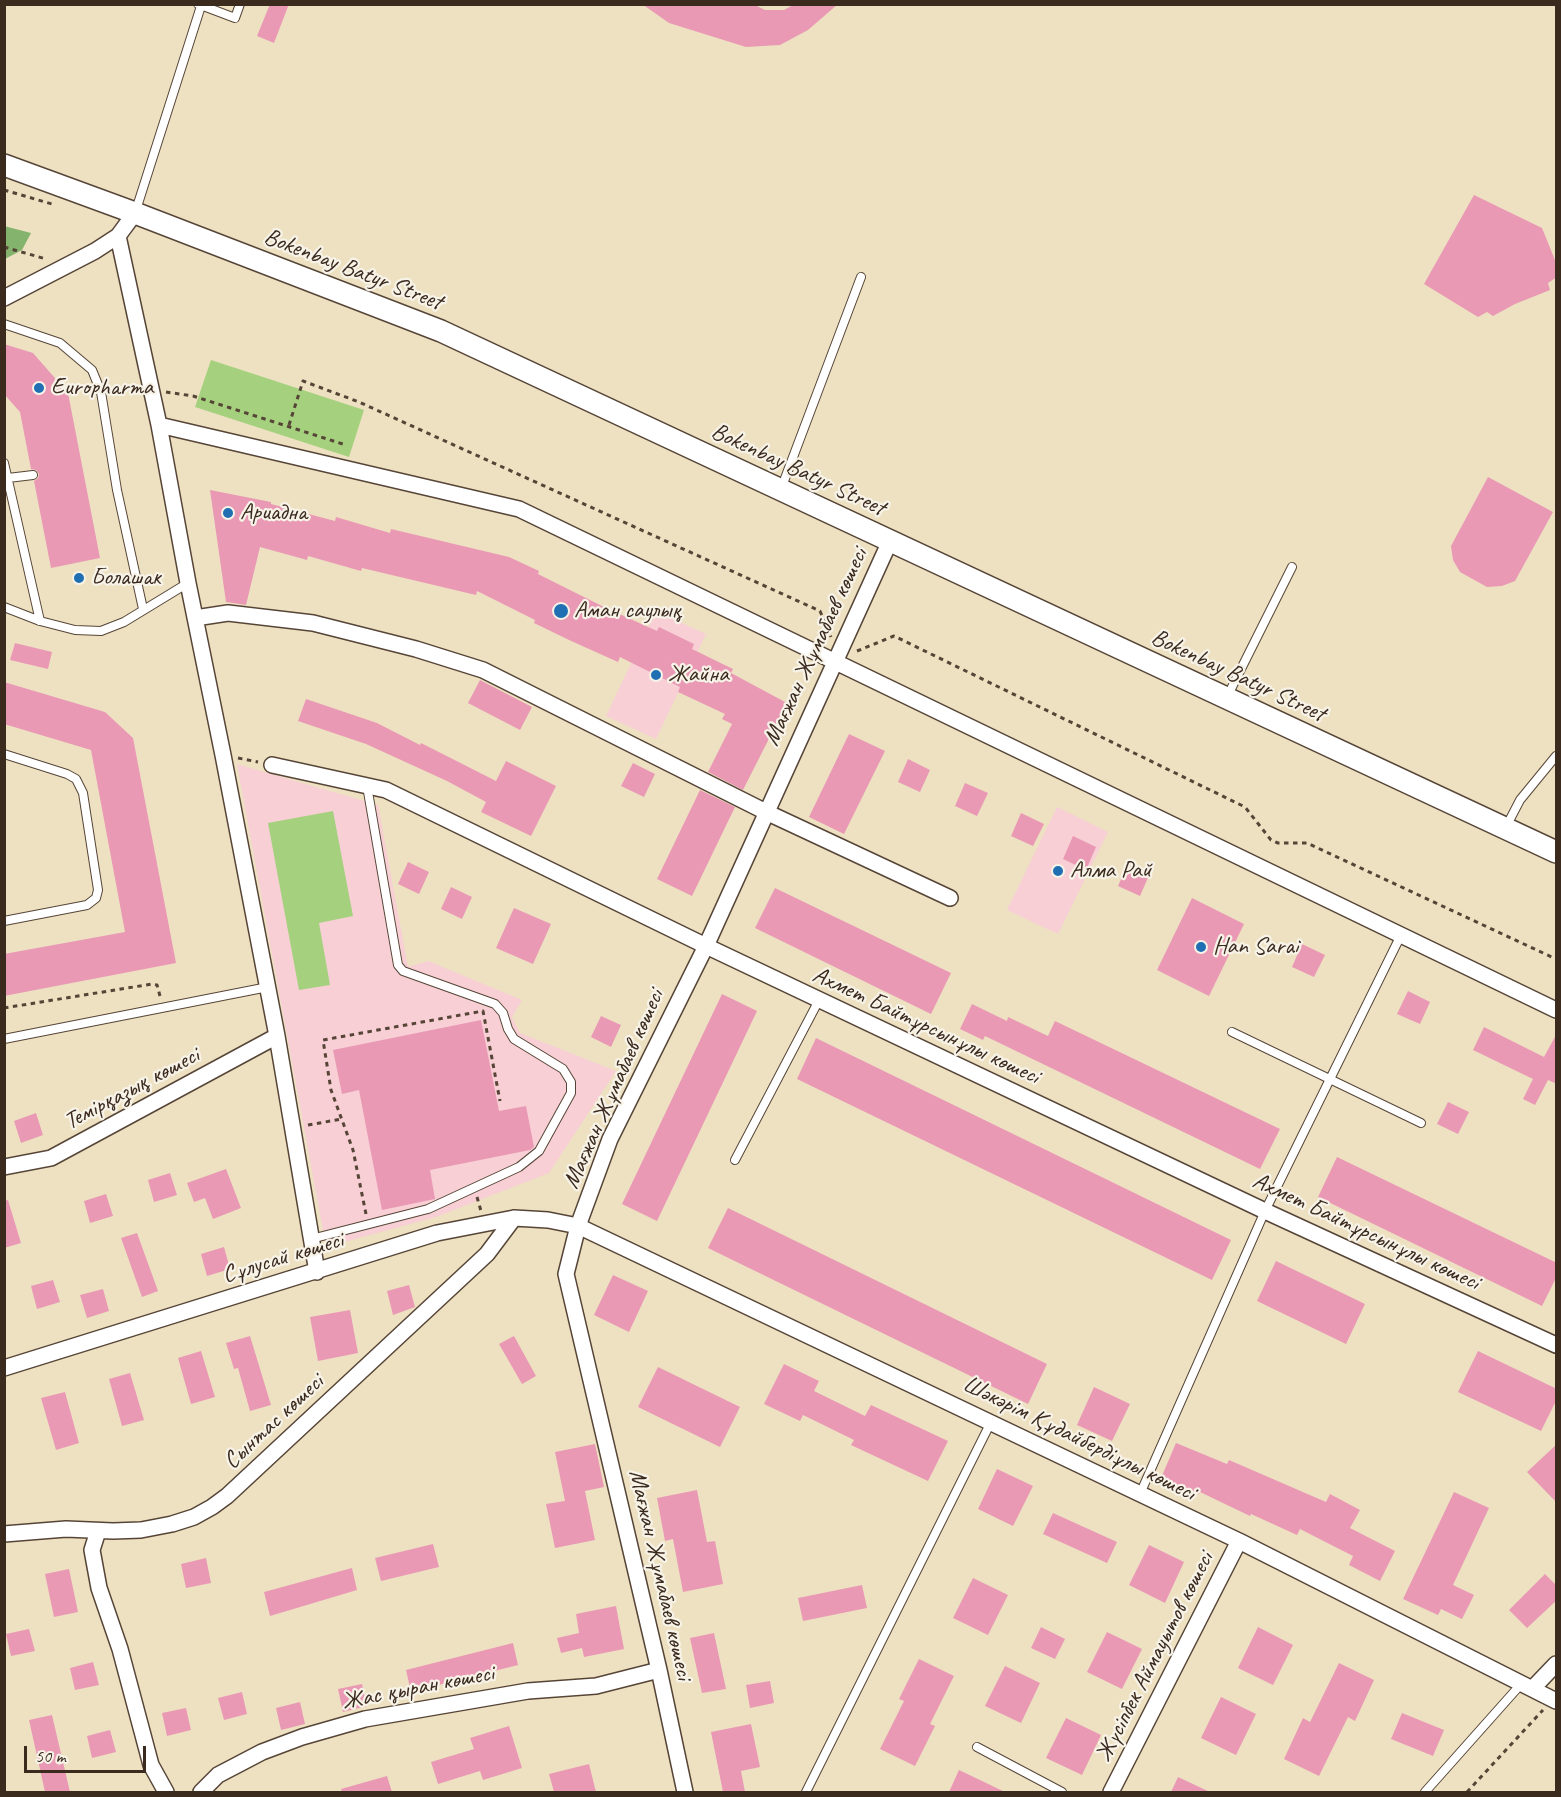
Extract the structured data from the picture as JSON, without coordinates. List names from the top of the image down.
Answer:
{
  "streets": {
    "main road": ["Bokenbay Batyr Street"],
    "street": [
      "Мағжан Жұмабаев көшесі",
      "Ахмет Байтұрсынұлы көшесі",
      "Темірқазық көшесі",
      "Сұлусай көшесі",
      "Сынтас көшесі",
      "Шәкәрім Құдайбердіұлы көшесі",
      "Жүсіпбек Аймауытов көшесі",
      "Жас қыран көшесі"
    ]
  },
  "crossings": [
    ["Bokenbay Batyr Street", "Мағжан Жұмабаев көшесі"],
    ["Мағжан Жұмабаев көшесі", "Ахмет Байтұрсынұлы көшесі"],
    ["Мағжан Жұмабаев көшесі", "Сұлусай көшесі"],
    ["Мағжан Жұмабаев көшесі", "Шәкәрім Құдайбердіұлы көшесі"],
    ["Мағжан Жұмабаев көшесі", "Жас қыран көшесі"],
    ["Сұлусай көшесі", "Сынтас көшесі"],
    ["Сұлусай көшесі", "Шәкәрім Құдайбердіұлы көшесі"],
    ["Шәкәрім Құдайбердіұлы көшесі", "Жүсіпбек Аймауытов көшесі"]
  ],
  "places": [
    "Europharma",
    "Ариадна",
    "Болашак",
    "Аман саулық",
    "Жайна",
    "Алма Рай",
    "Han Sarai"
  ],
  "scale_bar": "50 m"
}
